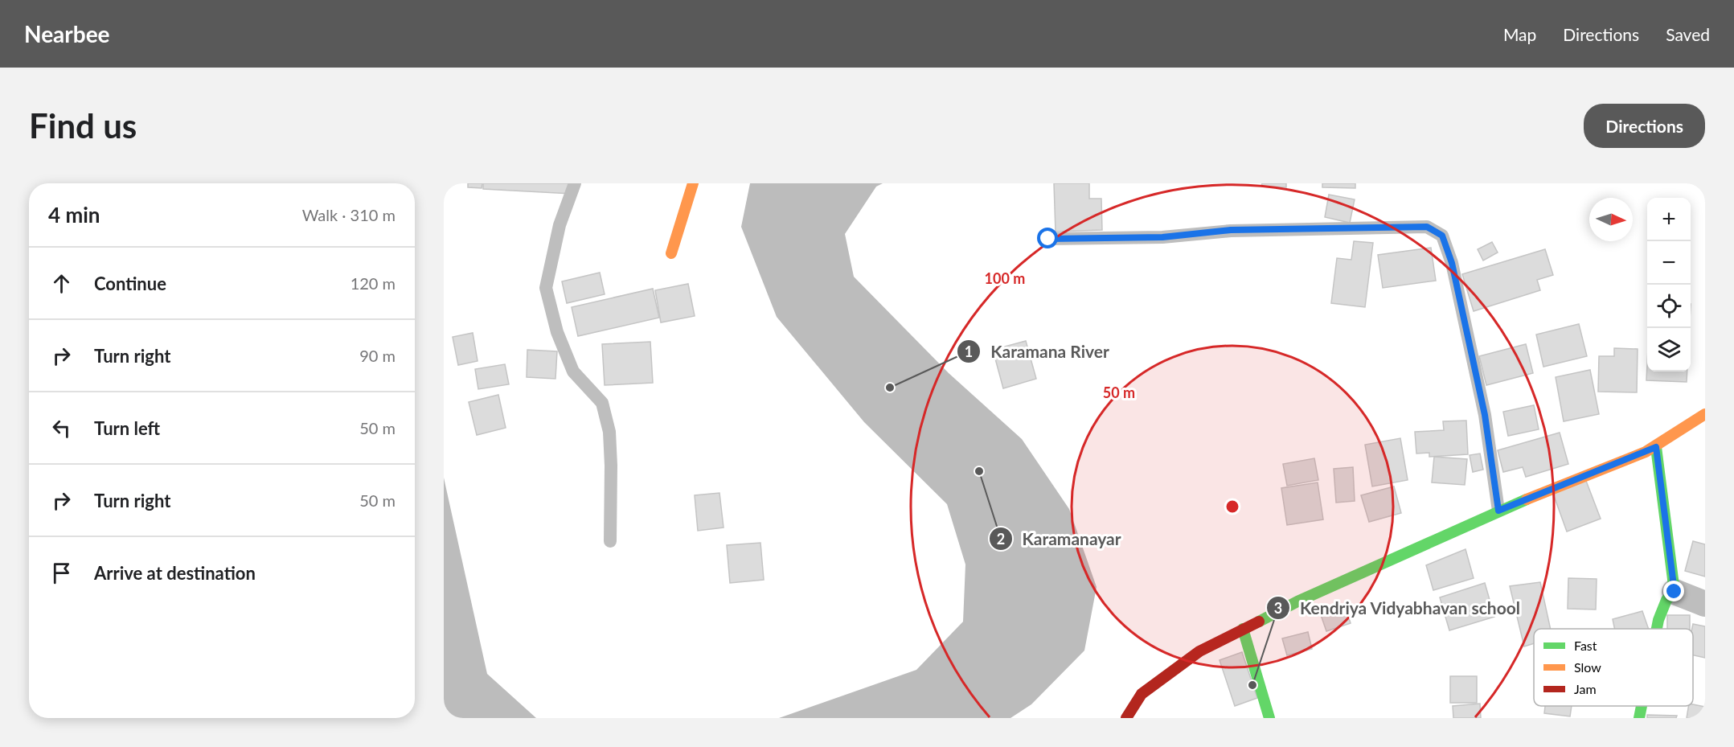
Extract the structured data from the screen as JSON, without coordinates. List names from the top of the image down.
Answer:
{
  "places": ["Karamana River", "Karamanayar", "Kendriya Vidyabhavan school"],
  "legend": ["Fast", "Slow", "Jam"],
  "north": "right",
  "page": {
    "header": "Nearbee",
    "nav": ["Map", "Directions", "Saved"],
    "buttons": "Directions",
    "title": "Find us",
    "heading": ["4 min", "Walk · 310 m"],
    "map_buttons": ["+", "−"],
    "list": [
      ["Continue", "120 m"],
      ["Turn right", "90 m"],
      ["Turn left", "50 m"],
      ["Turn right", "50 m"],
      "Arrive at destination"
    ]
  },
  "rings": ["100 m", "50 m"]
}
